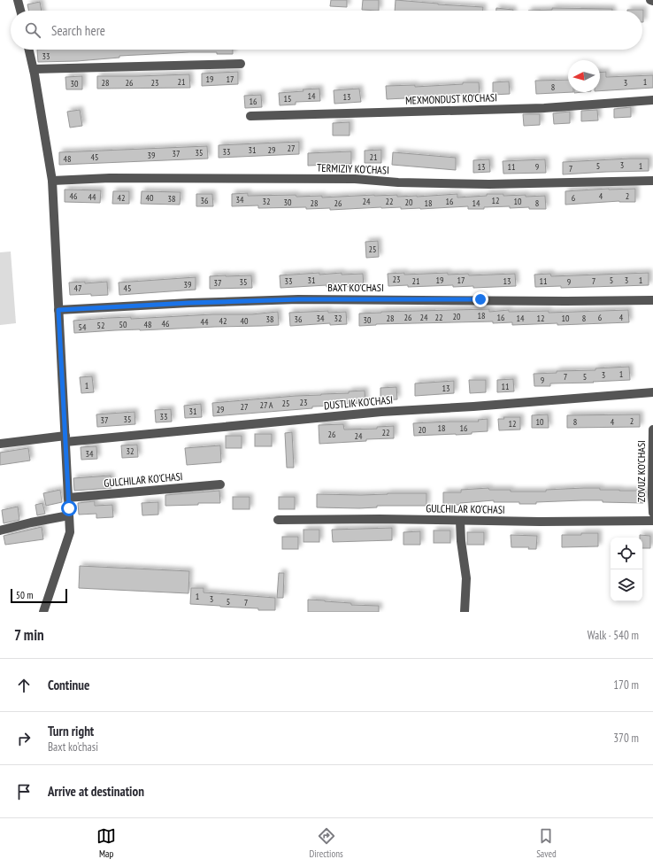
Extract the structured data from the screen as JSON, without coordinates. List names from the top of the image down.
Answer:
{
  "streets": {
    "street": [
      "MEXMONDUST KO'CHASI",
      "TERMIZIY KO'CHASI",
      "BAXT KO'CHASI",
      "DUSTLIK KO'CHASI",
      "ZOVUZ KO'CHASI",
      "GULCHILAR KO'CHASI"
    ]
  },
  "house_numbers": [
    "33",
    "19",
    "17",
    "21",
    "1",
    "28",
    "26",
    "23",
    "3",
    "30",
    "8",
    "14",
    "13",
    "15",
    "16",
    "27",
    "31",
    "29",
    "33",
    "35",
    "37",
    "39",
    "45",
    "21",
    "48",
    "3",
    "5",
    "1",
    "13",
    "11",
    "9",
    "7",
    "46",
    "4",
    "2",
    "44",
    "42",
    "40",
    "6",
    "38",
    "34",
    "36",
    "12",
    "32",
    "24",
    "22",
    "16",
    "10",
    "30",
    "20",
    "28",
    "26",
    "18",
    "14",
    "8",
    "25",
    "23",
    "31",
    "19",
    "17",
    "5",
    "3",
    "1",
    "33",
    "21",
    "13",
    "11",
    "7",
    "35",
    "9",
    "37",
    "39",
    "47",
    "45",
    "18",
    "20",
    "26",
    "24",
    "22",
    "16",
    "6",
    "4",
    "34",
    "32",
    "28",
    "14",
    "12",
    "10",
    "8",
    "38",
    "36",
    "30",
    "42",
    "40",
    "44",
    "46",
    "50",
    "48",
    "52",
    "54",
    "1",
    "3",
    "7",
    "5",
    "9",
    "1",
    "11",
    "13",
    "23",
    "25",
    "27 А",
    "27",
    "29",
    "31",
    "33",
    "35",
    "37",
    "2",
    "10",
    "8",
    "4",
    "12",
    "18",
    "16",
    "20",
    "22",
    "26",
    "24",
    "32",
    "34",
    "1",
    "3",
    "5",
    "7"
  ],
  "scale_bar": "50 m",
  "north": "left",
  "page": {
    "search": "Search here",
    "scale": "50 m",
    "heading": ["7 min", "Walk · 540 m"],
    "list": [
      ["Continue", "170 m"],
      ["Turn right", "Baxt ko'chasi", "370 m"],
      "Arrive at destination"
    ],
    "nav": ["Map", "Directions", "Saved"]
  }
}
